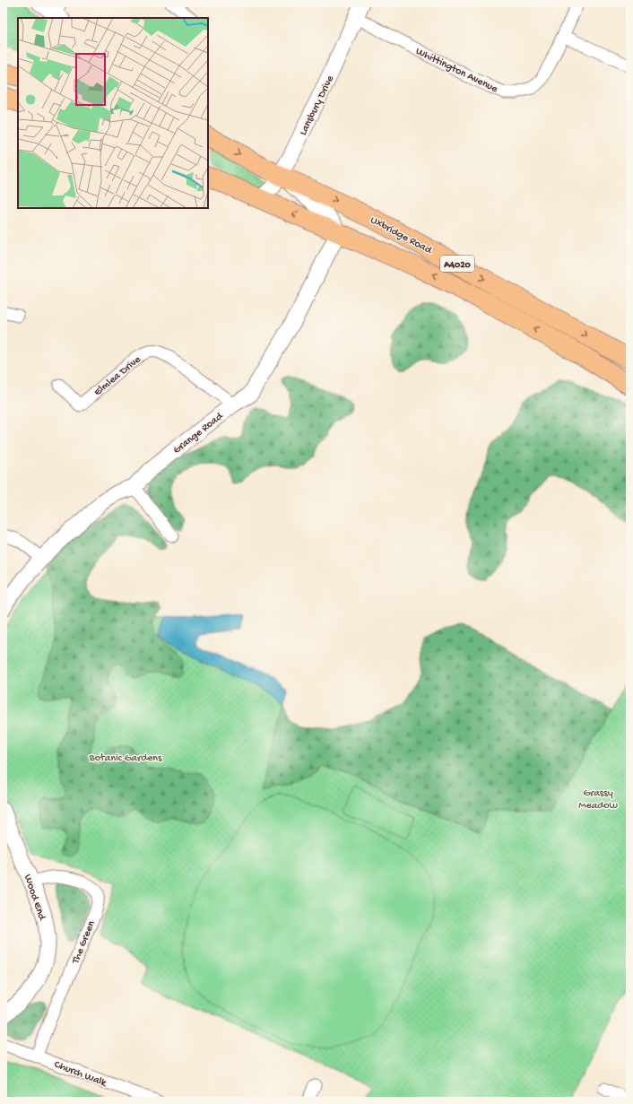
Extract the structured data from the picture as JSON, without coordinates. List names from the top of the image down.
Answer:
{
  "streets": {
    "main road": ["Uxbridge Road", "A4020"],
    "street": [
      "Whittington Avenue",
      "Lansbury Drive",
      "Elmlea Drive",
      "Grange Road",
      "Wood End",
      "The Green",
      "Church Walk"
    ]
  },
  "crossings": [
    ["Whittington Avenue", "Lansbury Drive"],
    ["Lansbury Drive", "Uxbridge Road"],
    ["Uxbridge Road", "Grange Road"],
    ["Elmlea Drive", "Grange Road"],
    ["Wood End", "The Green"],
    ["The Green", "Church Walk"]
  ],
  "parks": ["Botanic Gardens", "Grassy Meadow"]
}
